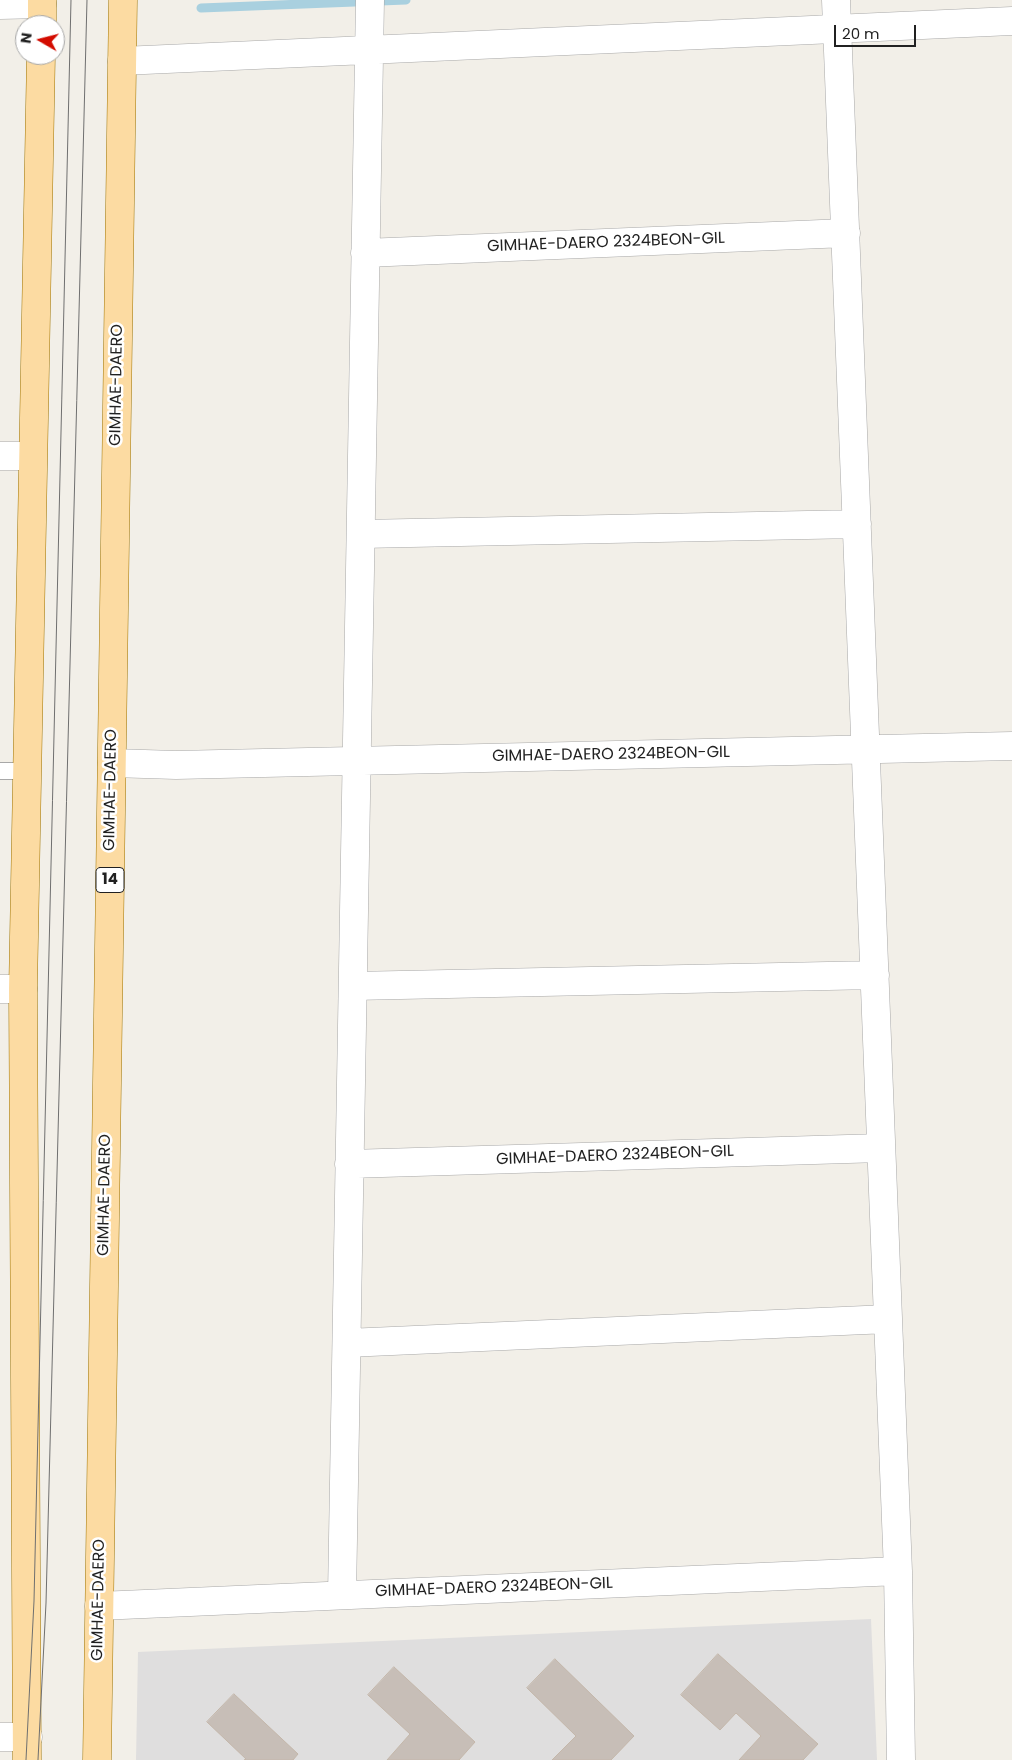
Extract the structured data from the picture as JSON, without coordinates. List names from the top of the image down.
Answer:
{
  "streets": {
    "main road": ["GIMHAE-DAERO", "14"],
    "street": ["GIMHAE-DAERO 2324BEON-GIL"]
  },
  "crossings": [
    ["GIMHAE-DAERO 2324BEON-GIL", "GIMHAE-DAERO"]
  ],
  "scale_bar": "20 m",
  "north": "left"
}
